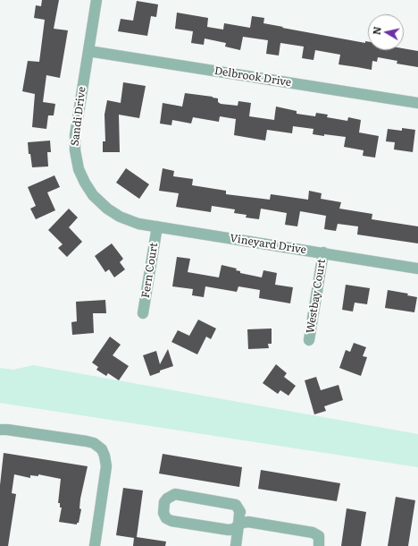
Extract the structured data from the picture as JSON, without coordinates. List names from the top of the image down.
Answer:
{
  "streets": {
    "street": [
      "Delbrook Drive",
      "Sandi Drive",
      "Vineyard Drive",
      "Fern Court",
      "Westbay Court"
    ]
  },
  "crossings": [
    ["Delbrook Drive", "Sandi Drive"],
    ["Sandi Drive", "Vineyard Drive"],
    ["Vineyard Drive", "Fern Court"],
    ["Vineyard Drive", "Westbay Court"]
  ],
  "north": "left"
}
